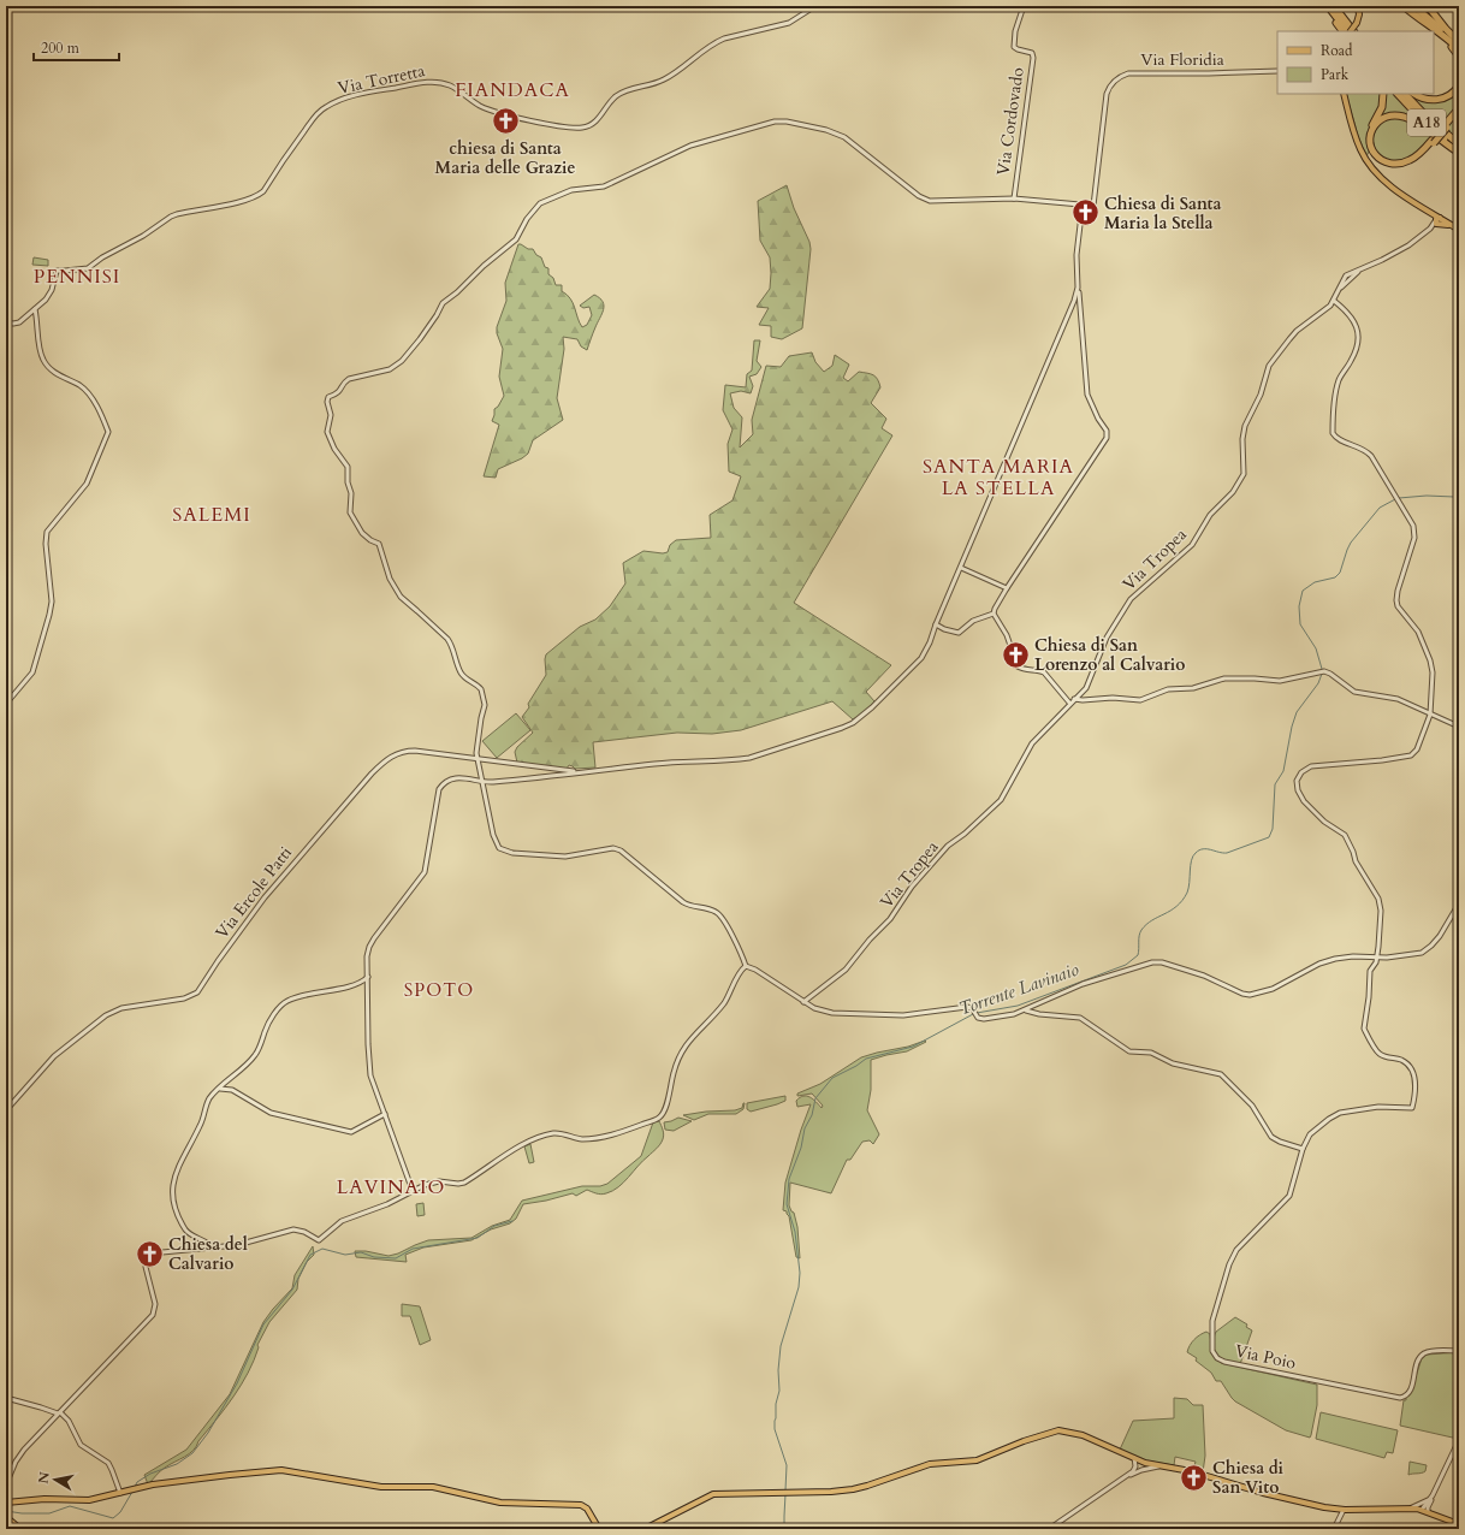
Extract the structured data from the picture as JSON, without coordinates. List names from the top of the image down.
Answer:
{
  "streets": {
    "highway": ["A18"],
    "street": [
      "Via Floridia",
      "Via Torretta",
      "Via Cordovado",
      "Via Tropea",
      "Via Ercole Patti",
      "Via Poio"
    ]
  },
  "districts": [
    "FIANDACA",
    "PENNISI",
    "SANTA MARIA LA STELLA",
    "SALEMI",
    "SPOTO",
    "LAVINAIO"
  ],
  "water": ["Torrente Lavinaio"],
  "places": {
    "church": [
      "chiesa di Santa Maria delle Grazie",
      "Chiesa di Santa Maria la Stella",
      "Chiesa di San Lorenzo al Calvario",
      "Chiesa del Calvario",
      "Chiesa di San Vito"
    ]
  },
  "legend": ["Road", "Park"],
  "scale_bar": "200 m",
  "north": "left"
}
